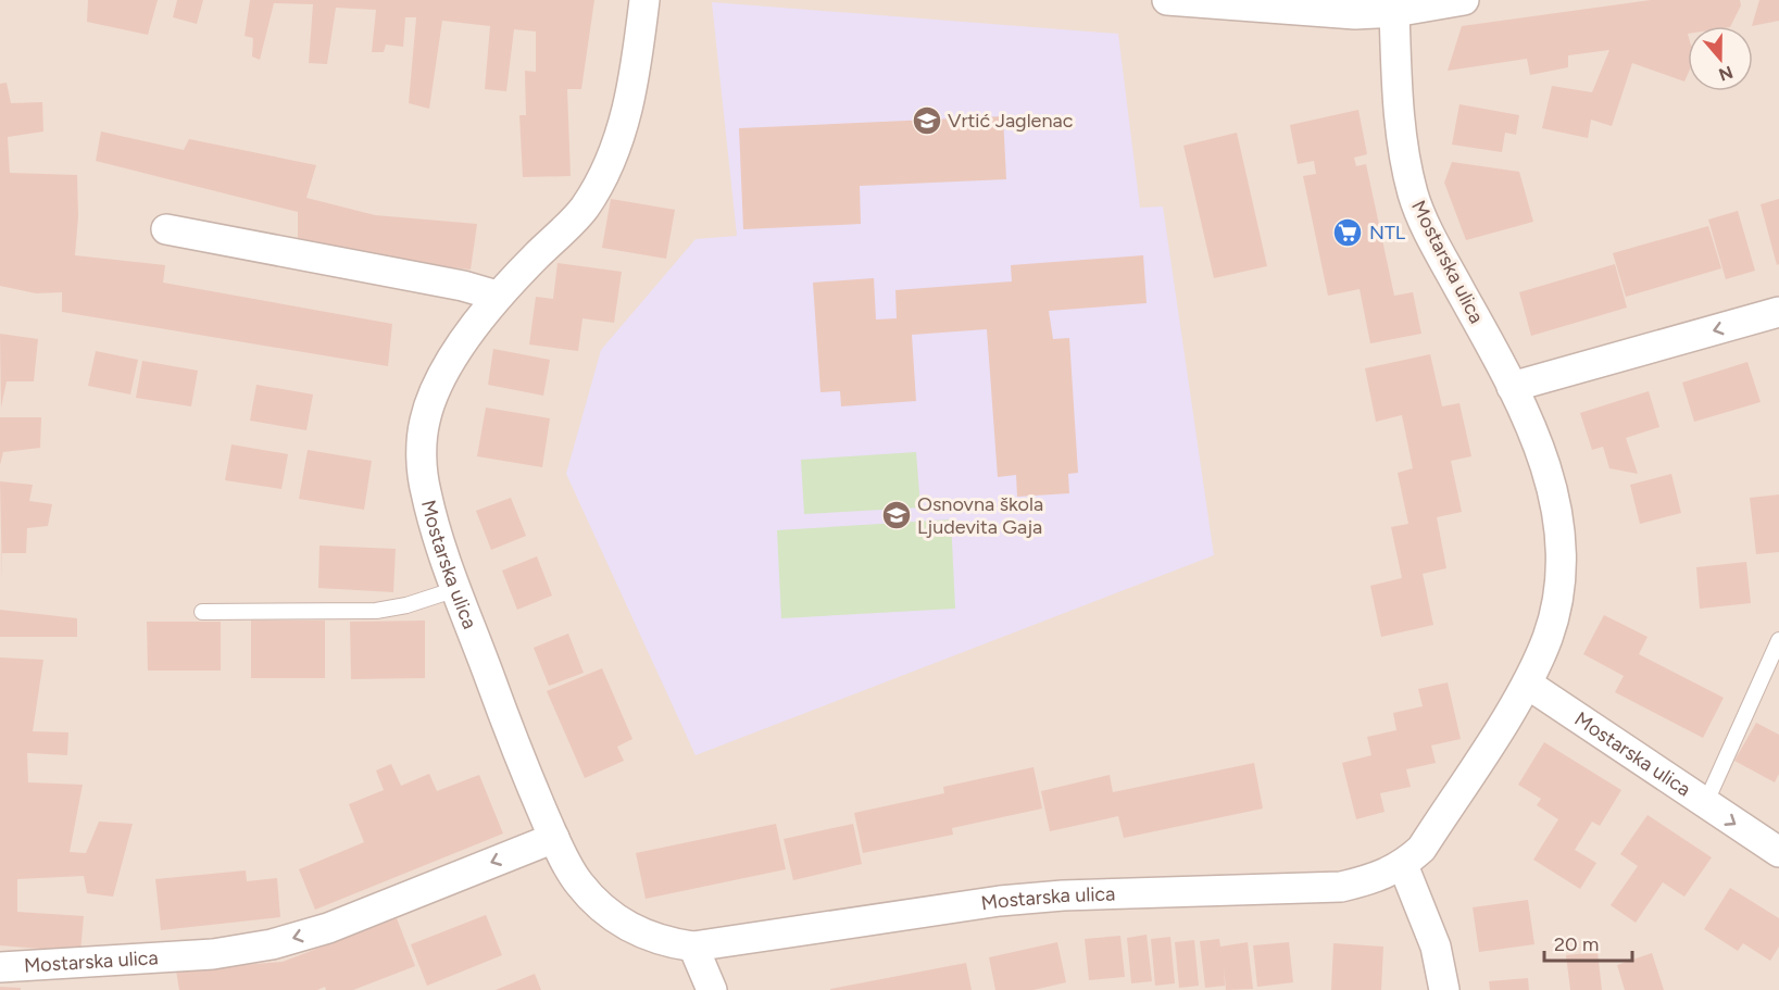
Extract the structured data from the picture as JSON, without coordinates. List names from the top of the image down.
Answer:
{
  "streets": {
    "street": ["Mostarska ulica"]
  },
  "places": {
    "school or university": ["Vrtić Jaglenac", "Osnovna škola Ljudevita Gaja"],
    "supermarket": ["NTL"]
  },
  "scale_bar": "20 m",
  "north": "bottom"
}
